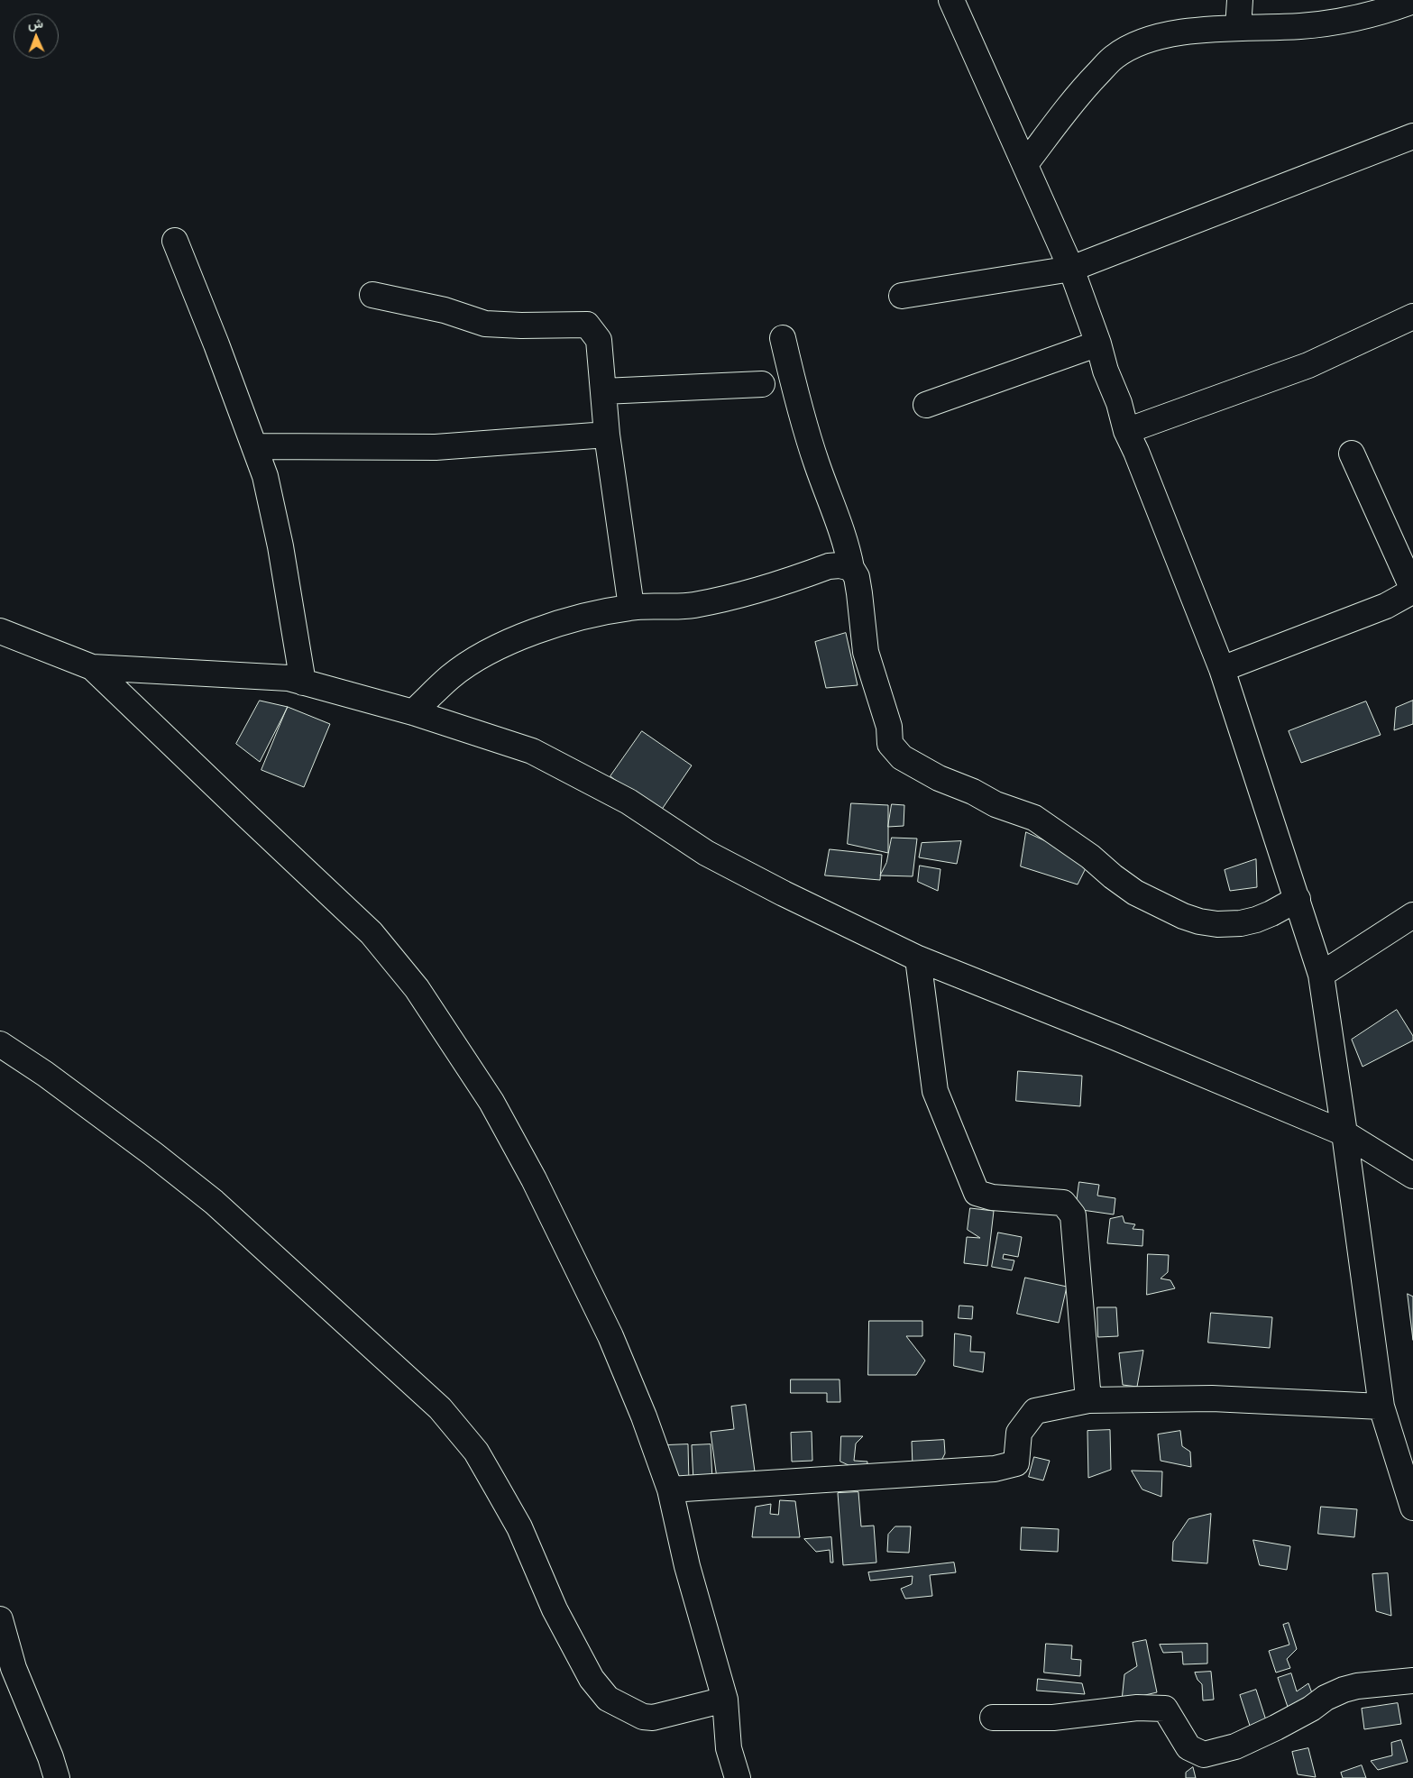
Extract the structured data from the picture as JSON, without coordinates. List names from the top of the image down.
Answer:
{
  "north": "top"
}
